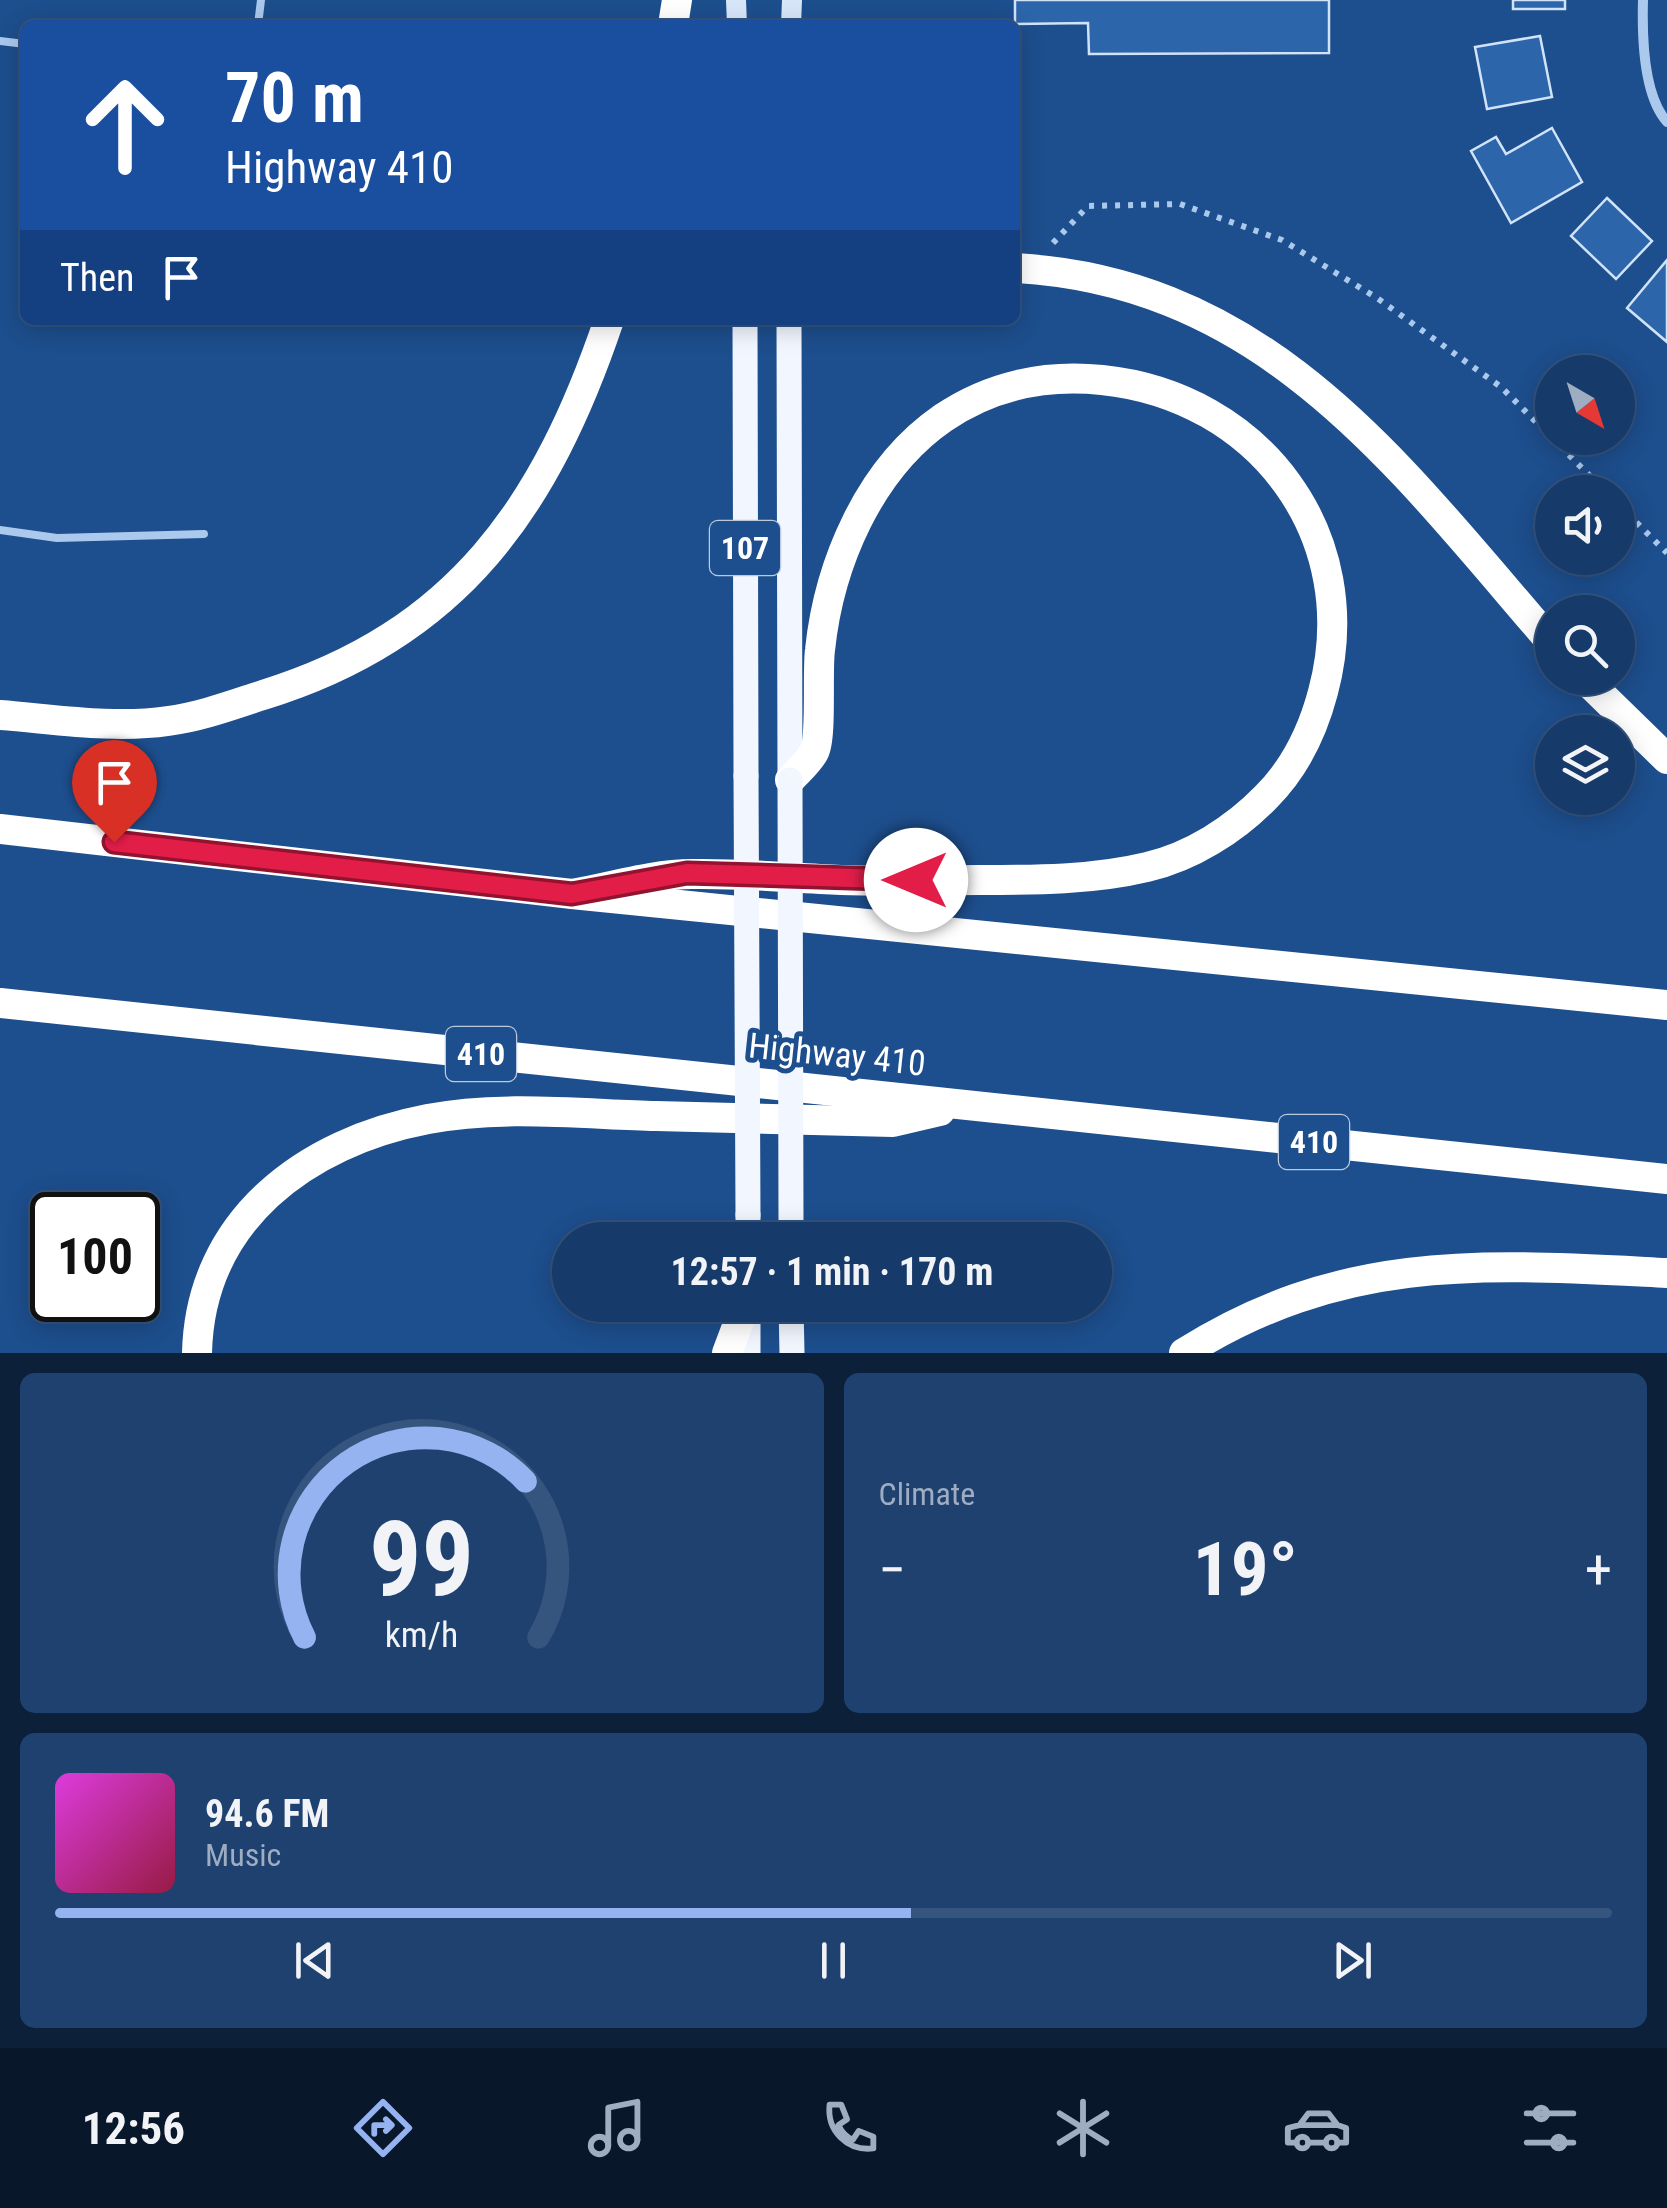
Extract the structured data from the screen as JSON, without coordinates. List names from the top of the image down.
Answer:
{
  "streets": {
    "highway": ["410", "Highway 410"],
    "main road": ["107"]
  },
  "north": "bottom right",
  "page": {
    "turn": ["70 m", "Highway 410"],
    "then": "Then",
    "limit": "100",
    "trip": "12:57 · 1 min · 170 m",
    "tile": "Climate",
    "heat": ["−", "19°", "+"],
    "song": ["94.6 FM", "Music"],
    "tabs": "12:56",
    "gauge": ["99", "km/h"]
  }
}
